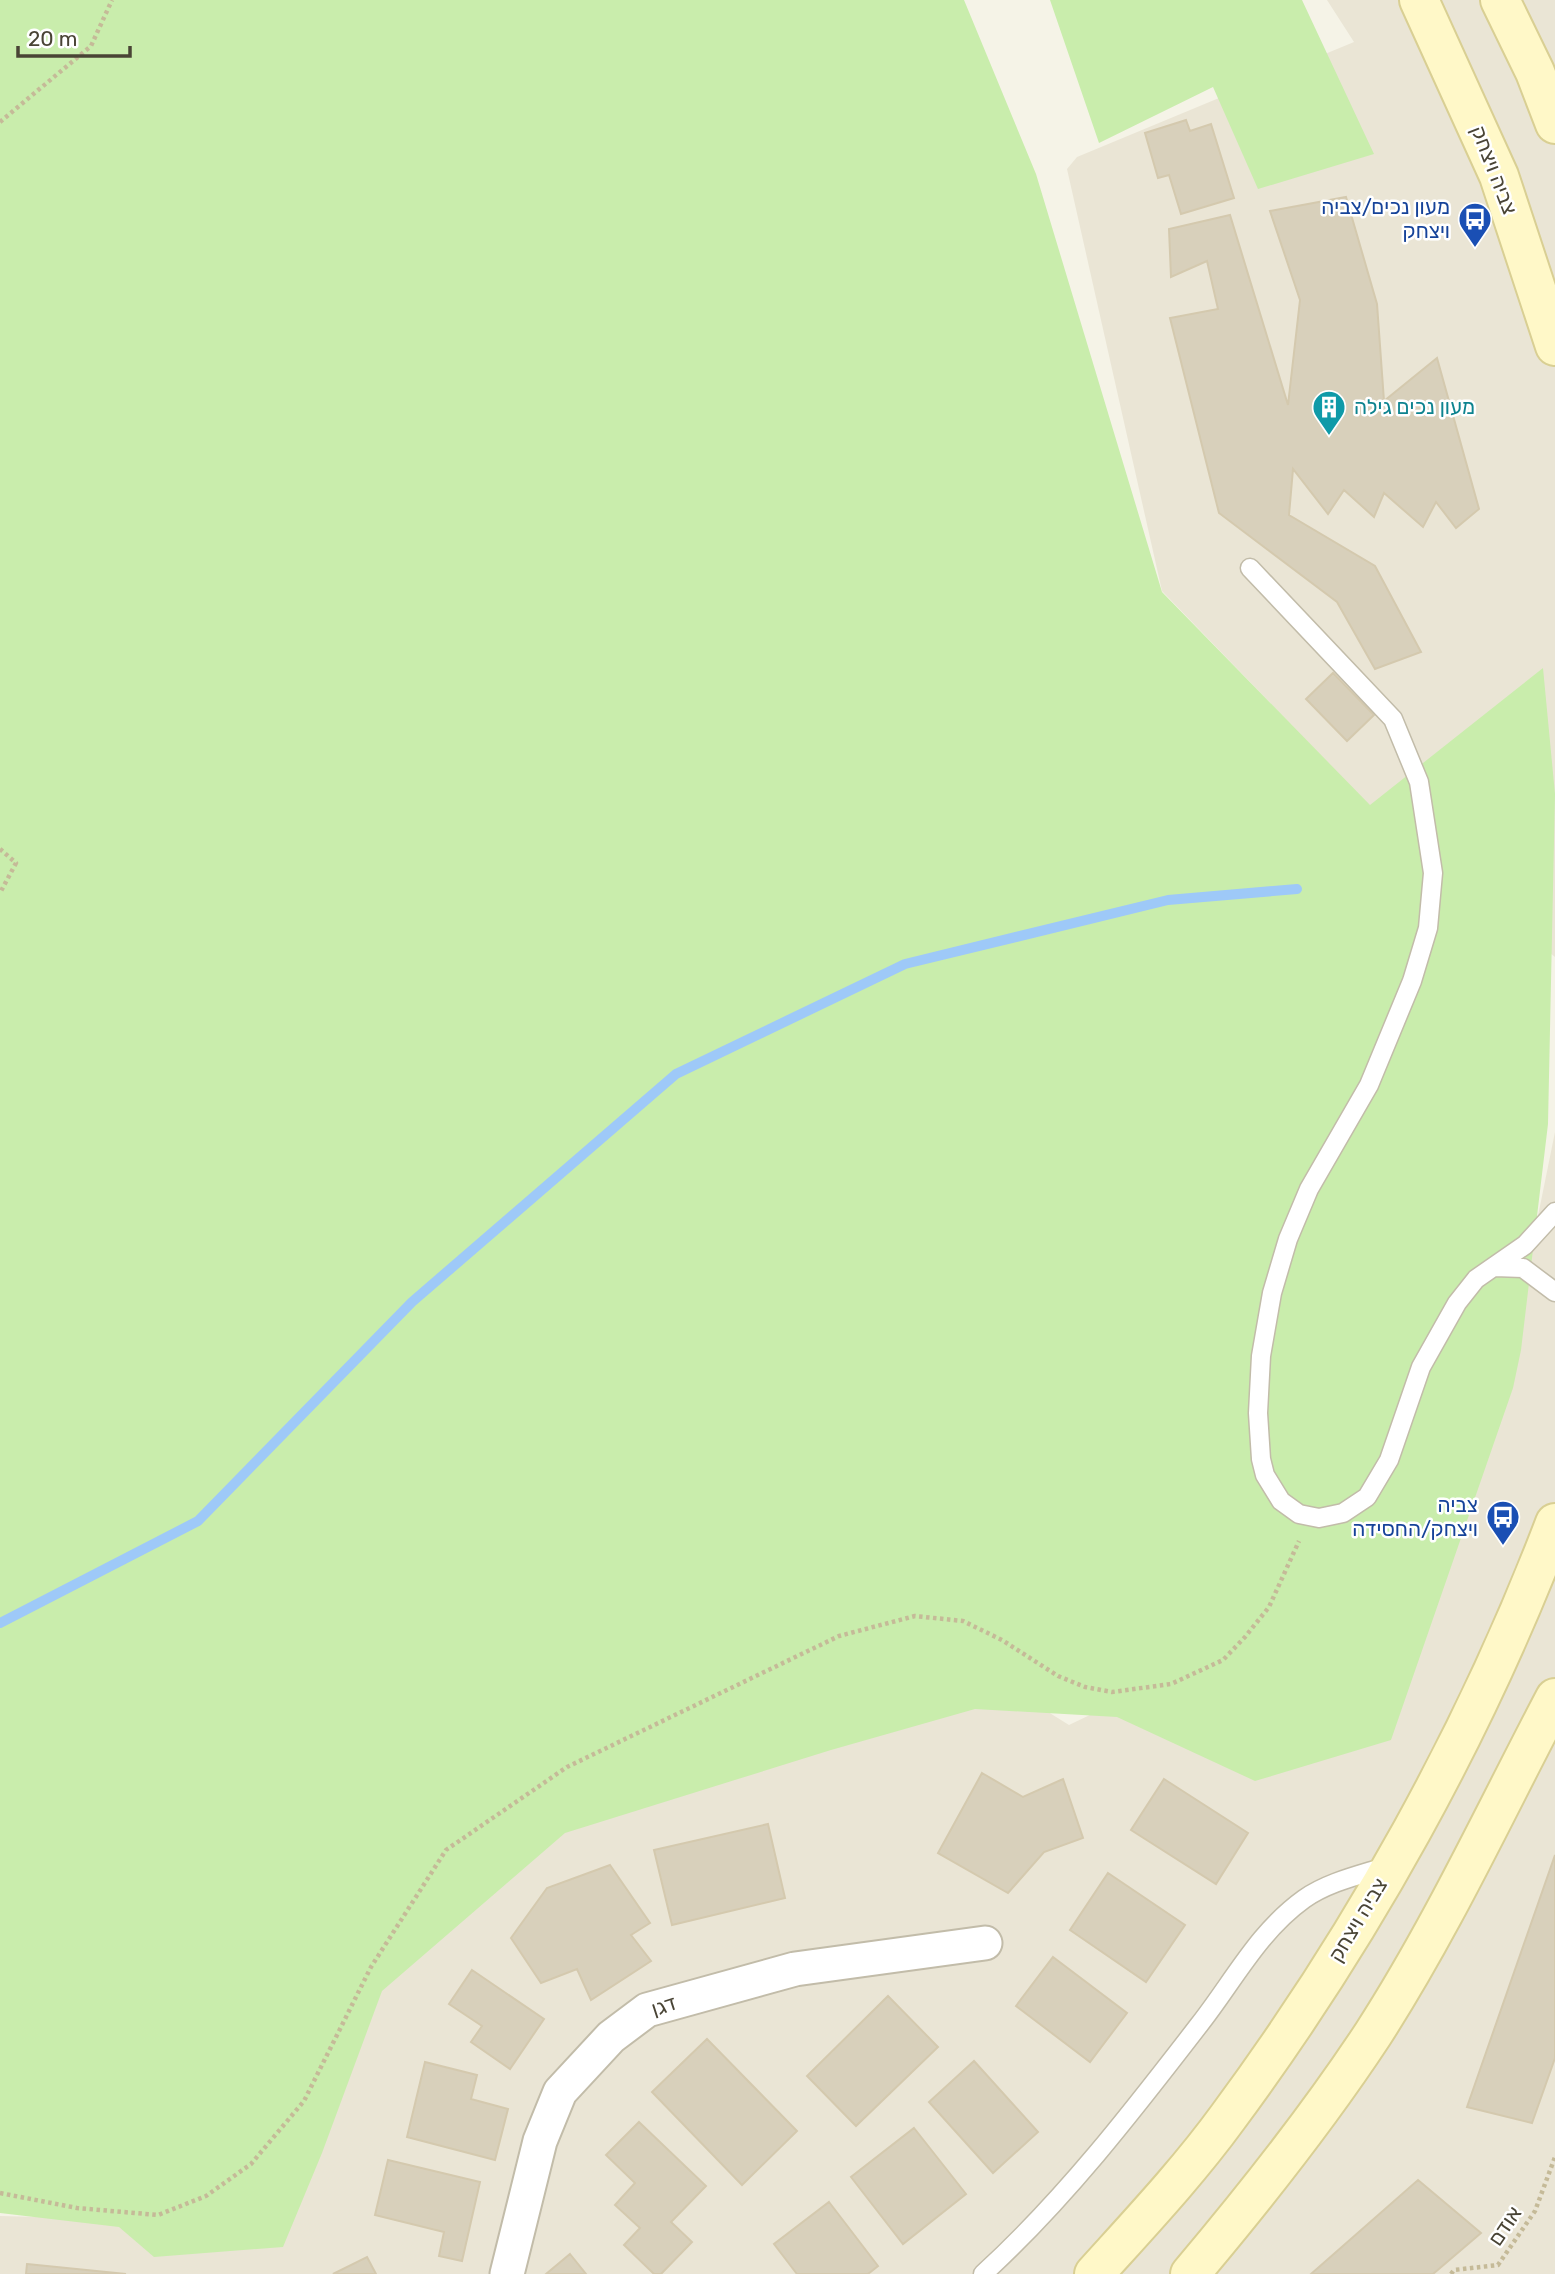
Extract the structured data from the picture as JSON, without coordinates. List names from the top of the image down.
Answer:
{
  "streets": {
    "street": ["צביה ויצחק", "דגן"],
    "path": ["אודם"]
  },
  "places": {
    "bus stop": ["מעון נכים/צביה ויצחק", "צביה ויצחק/החסידה"],
    "building": ["מעון נכים גילה"]
  },
  "scale_bar": "20 m"
}
